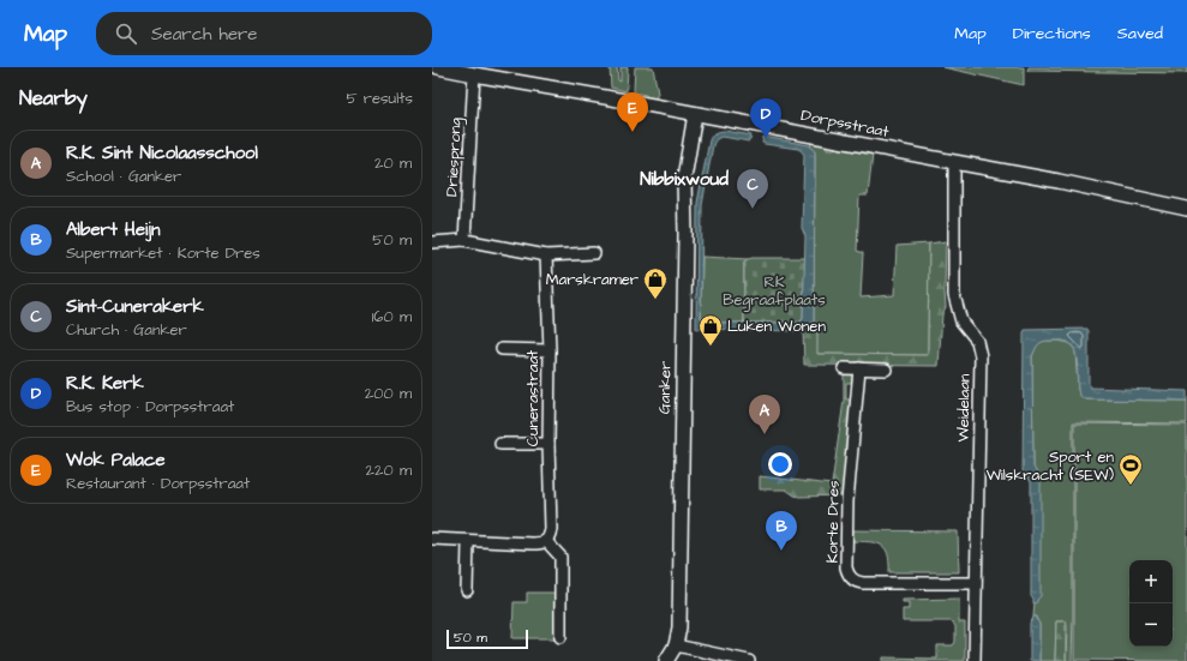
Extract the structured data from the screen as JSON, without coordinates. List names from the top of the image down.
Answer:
{
  "streets": {
    "street": [
      "Dorpsstraat",
      "Driesprong",
      "Ganker",
      "Cunerastraat",
      "Weidelaan",
      "Korte Dres"
    ]
  },
  "crossings": [
    ["Dorpsstraat", "Driesprong"],
    ["Dorpsstraat", "Ganker"],
    ["Dorpsstraat", "Weidelaan"],
    ["Weidelaan", "Korte Dres"]
  ],
  "districts": ["Nibbixwoud"],
  "parks": ["RK Begraafplaats"],
  "places": {
    "shop": ["Marskramer", "Luken Wonen"],
    "sports": ["Sport en Wilskracht (SEW)"]
  },
  "scale_bar": "50 m",
  "page": {
    "header": "Map",
    "search": "Search here",
    "nav": ["Map", "Directions", "Saved"],
    "heading": ["Nearby", "5 results"],
    "pins": [
      "E",
      "D",
      "C",
      "A",
      "B"
    ],
    "list": [
      {
        "mark": "A",
        "name": "R.K. Sint Nicolaasschool",
        "note": "School · Ganker",
        "value": "20 m"
      },
      {
        "mark": "B",
        "name": "Albert Heijn",
        "note": "Supermarket · Korte Dres",
        "value": "50 m"
      },
      {
        "mark": "C",
        "name": "Sint-Cunerakerk",
        "note": "Church · Ganker",
        "value": "160 m"
      },
      {
        "mark": "D",
        "name": "R.K. Kerk",
        "note": "Bus stop · Dorpsstraat",
        "value": "200 m"
      },
      {
        "mark": "E",
        "name": "Wok Palace",
        "note": "Restaurant · Dorpsstraat",
        "value": "220 m"
      }
    ],
    "map_buttons": ["+", "−"],
    "scale": "50 m"
  }
}
